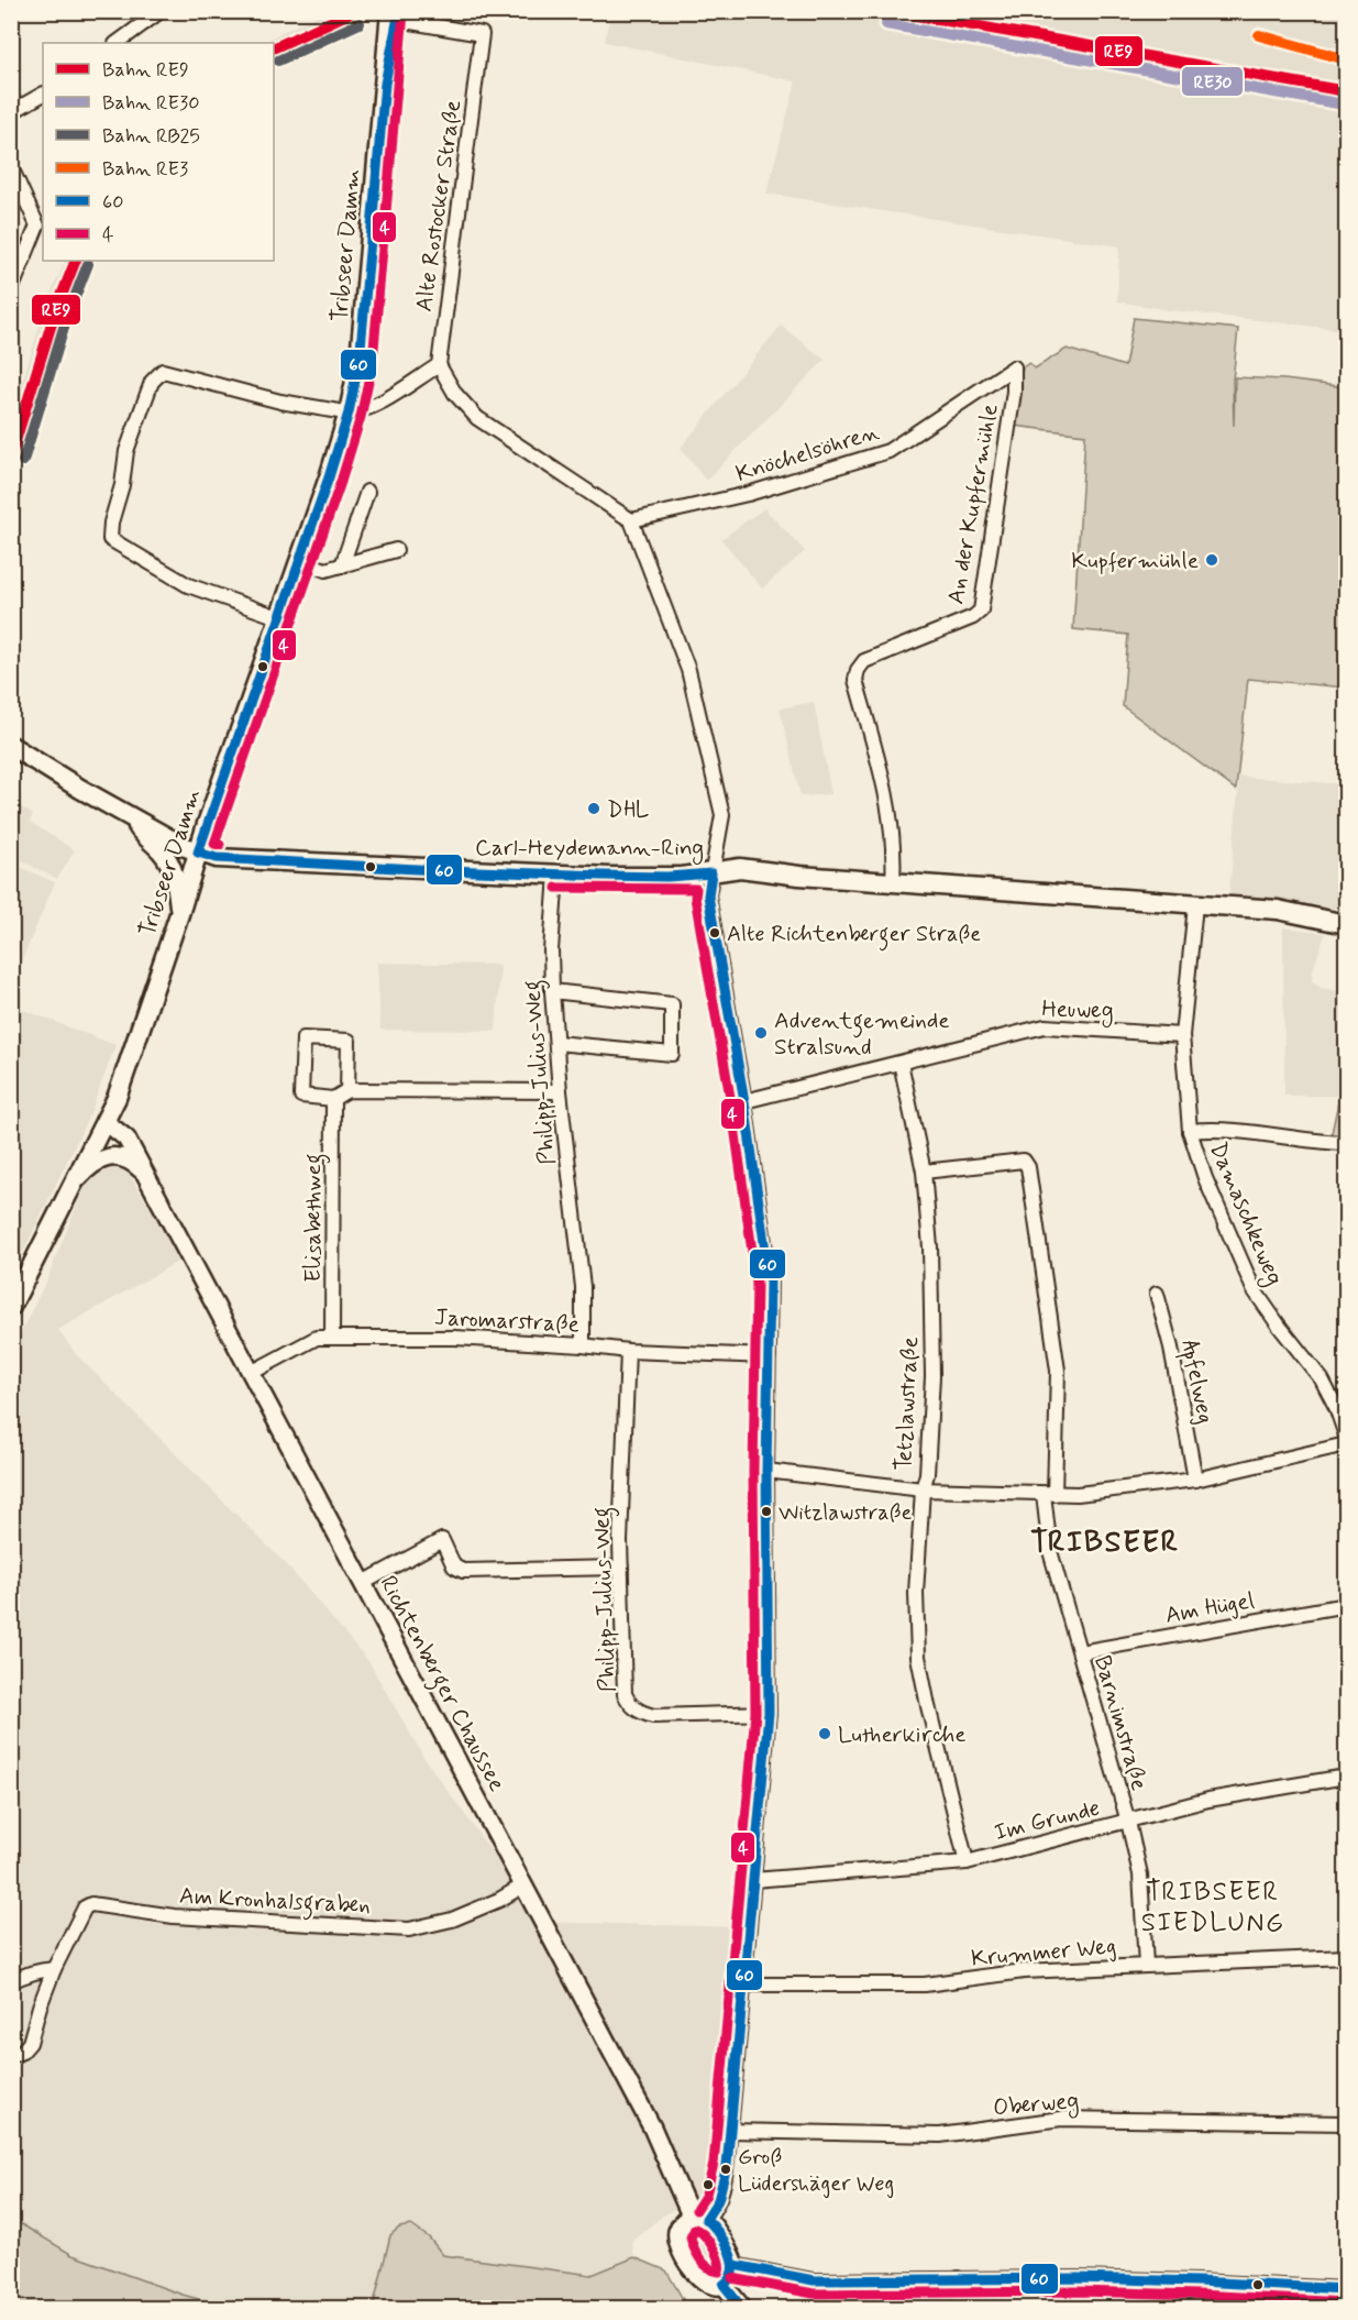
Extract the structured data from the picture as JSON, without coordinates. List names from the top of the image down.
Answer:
{
  "streets": {
    "main road": ["Tribseer Damm", "Carl-Heydemann-Ring"],
    "street": [
      "Alte Rostocker Straße",
      "Knöchelsöhren",
      "An der Kupfermühle",
      "Heuweg",
      "Philipp-Julius-Weg",
      "Damaschkeweg",
      "Elisabethweg",
      "Jaromarstraße",
      "Apfelweg",
      "Tetzlawstraße",
      "Am Hügel",
      "Richtenberger Chaussee",
      "Barnimstraße",
      "Im Grunde",
      "Am Kronhalsgraben",
      "Krummer Weg",
      "Oberweg"
    ]
  },
  "crossings": [
    ["Alte Rostocker Straße", "Tribseer Damm"],
    ["Tribseer Damm", "Carl-Heydemann-Ring"],
    ["Tribseer Damm", "Richtenberger Chaussee"],
    ["Knöchelsöhren", "An der Kupfermühle"],
    ["An der Kupfermühle", "Carl-Heydemann-Ring"],
    ["Carl-Heydemann-Ring", "Philipp-Julius-Weg"],
    ["Carl-Heydemann-Ring", "Damaschkeweg"],
    ["Heuweg", "Damaschkeweg"],
    ["Heuweg", "Tetzlawstraße"],
    ["Philipp-Julius-Weg", "Jaromarstraße"],
    ["Elisabethweg", "Jaromarstraße"],
    ["Jaromarstraße", "Richtenberger Chaussee"],
    ["Tetzlawstraße", "Barnimstraße"],
    ["Tetzlawstraße", "Im Grunde"],
    ["Am Hügel", "Barnimstraße"],
    ["Richtenberger Chaussee", "Am Kronhalsgraben"],
    ["Barnimstraße", "Im Grunde"],
    ["Barnimstraße", "Krummer Weg"]
  ],
  "districts": ["TRIBSEER", "TRIBSEER SIEDLUNG"],
  "places": [
    "Kupfermühle",
    "DHL",
    "Alte Richtenberger Straße",
    "Adventgemeinde Stralsund",
    "Witzlawstraße",
    "Lutherkirche",
    "Groß Lüdershäger Weg"
  ],
  "lines": [
    "rail line RE9",
    "transit line 60",
    "transit line 4",
    "rail line RB25",
    "rail line RE30",
    "rail line RE3"
  ],
  "legend": [
    "Bahn RE9",
    "Bahn RE30",
    "Bahn RB25",
    "Bahn RE3",
    "60",
    "4"
  ]
}
